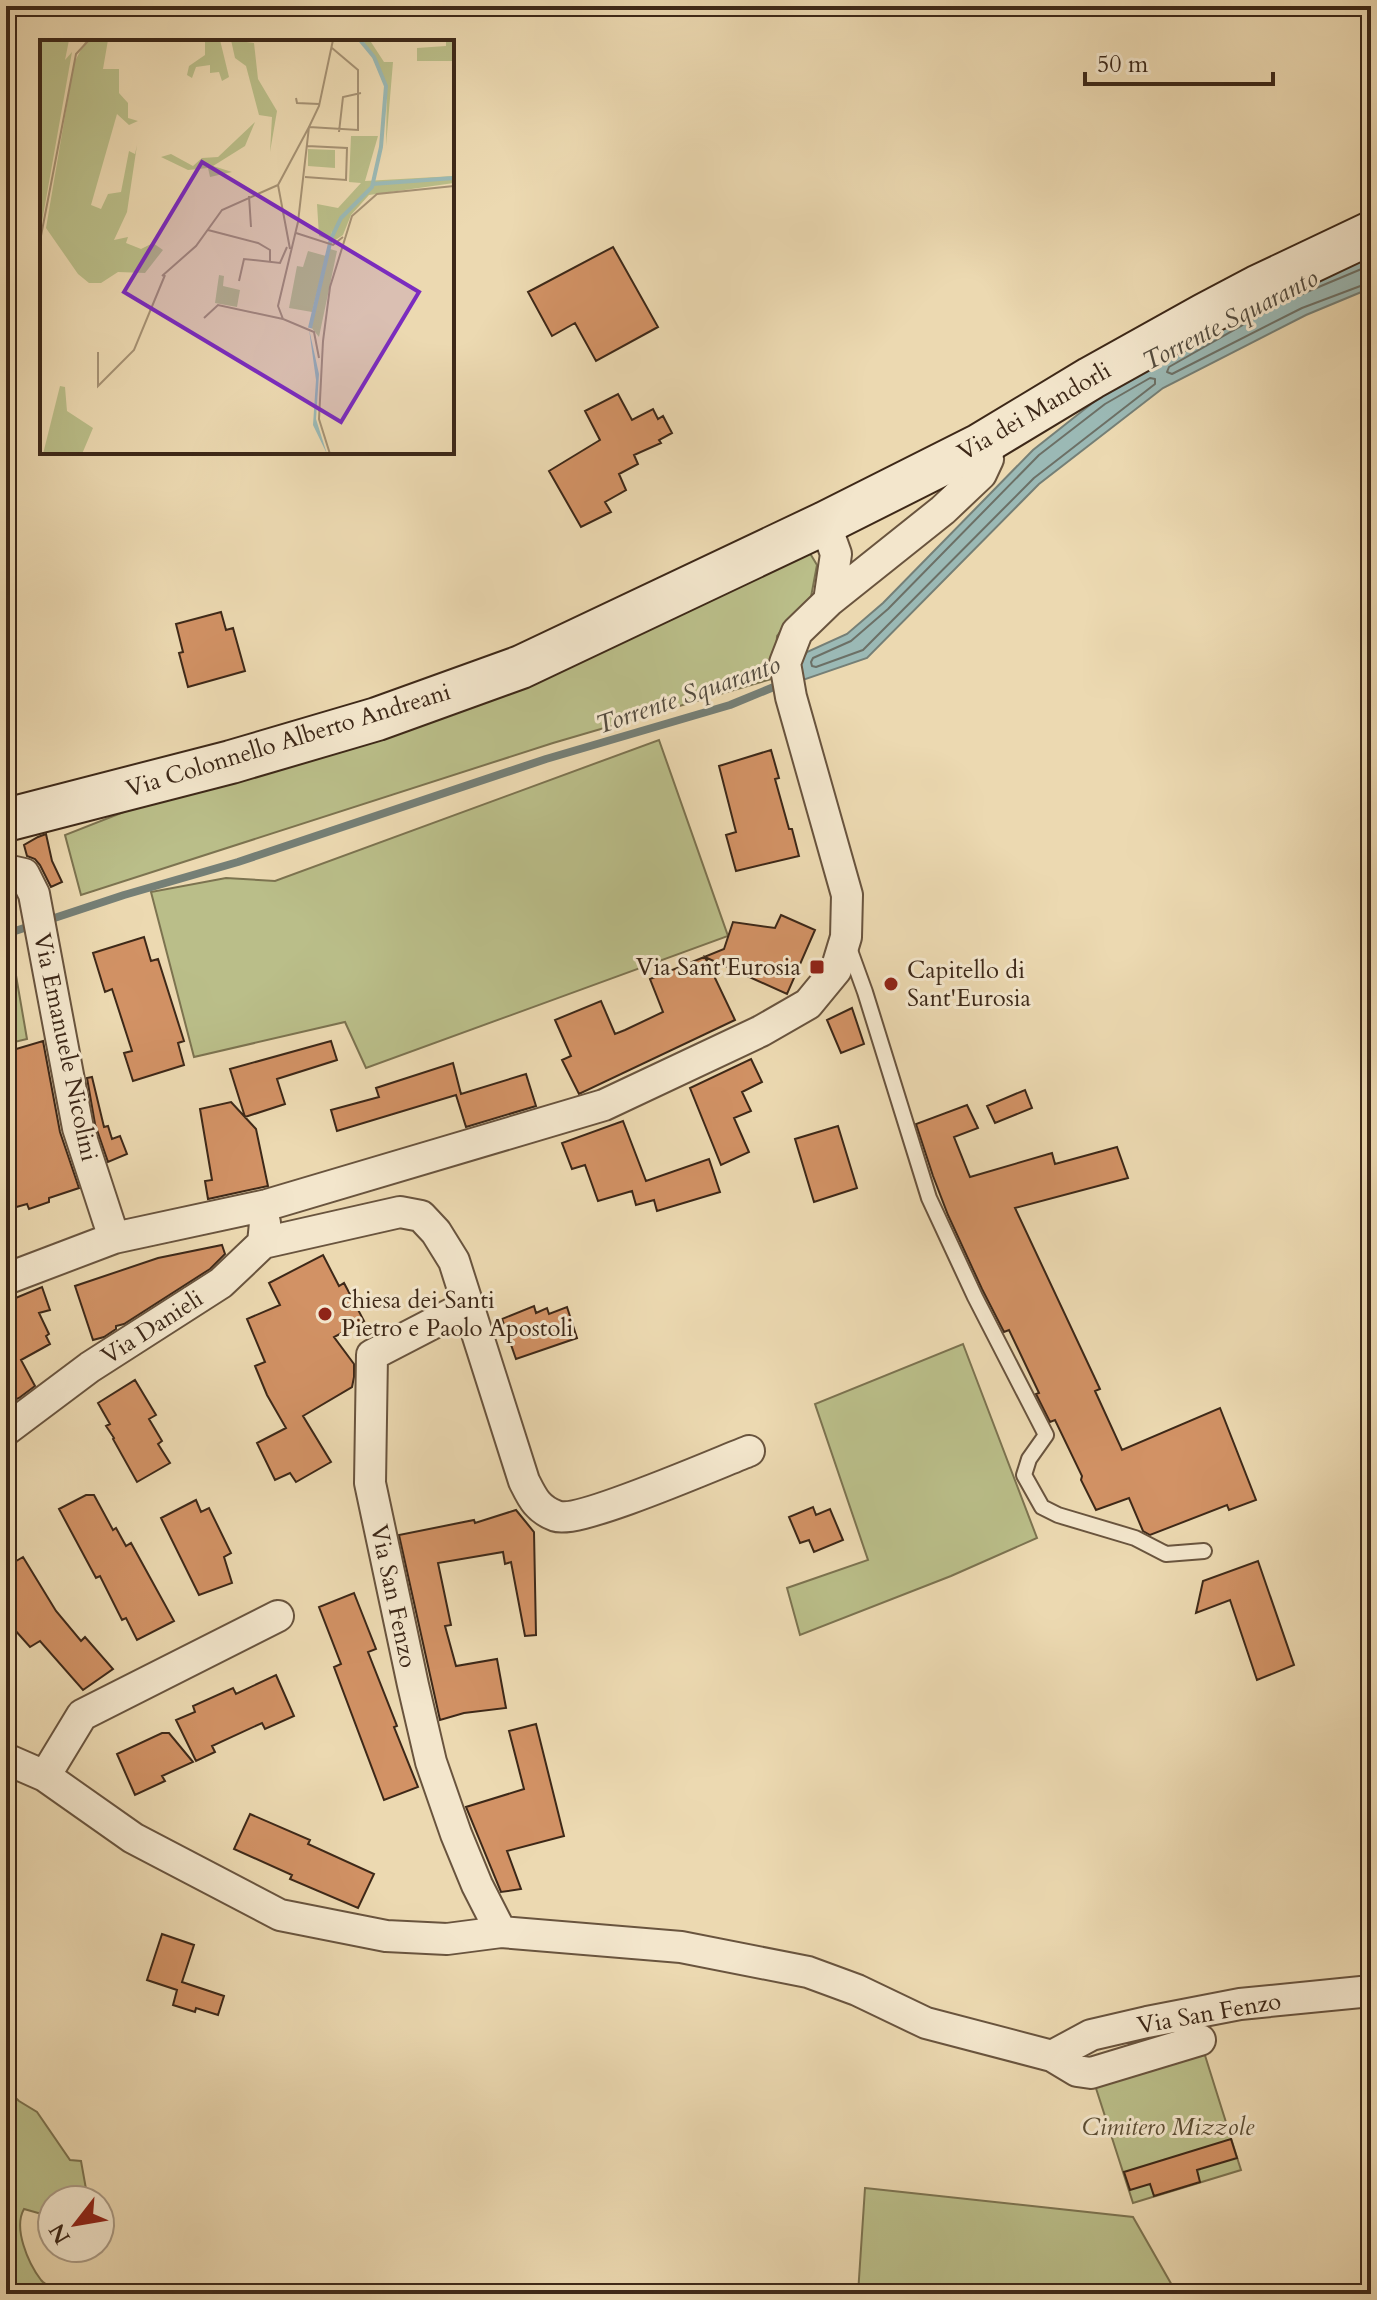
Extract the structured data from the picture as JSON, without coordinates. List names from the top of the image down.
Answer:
{
  "streets": {
    "street": [
      "Via dei Mandorli",
      "Via Colonnello Alberto Andreani",
      "Via Emanuele Nicolini",
      "Via Danieli",
      "Via San Fenzo"
    ]
  },
  "crossings": [
    ["Via dei Mandorli", "Via Colonnello Alberto Andreani"]
  ],
  "water": ["Torrente Squaranto"],
  "parks": ["Cimitero Mizzole"],
  "places": {
    "transit": ["Via Sant'Eurosia"],
    "other": ["Capitello di Sant'Eurosia", "chiesa dei Santi Pietro e Paolo Apostoli"]
  },
  "scale_bar": "50 m",
  "north": "bottom left"
}
